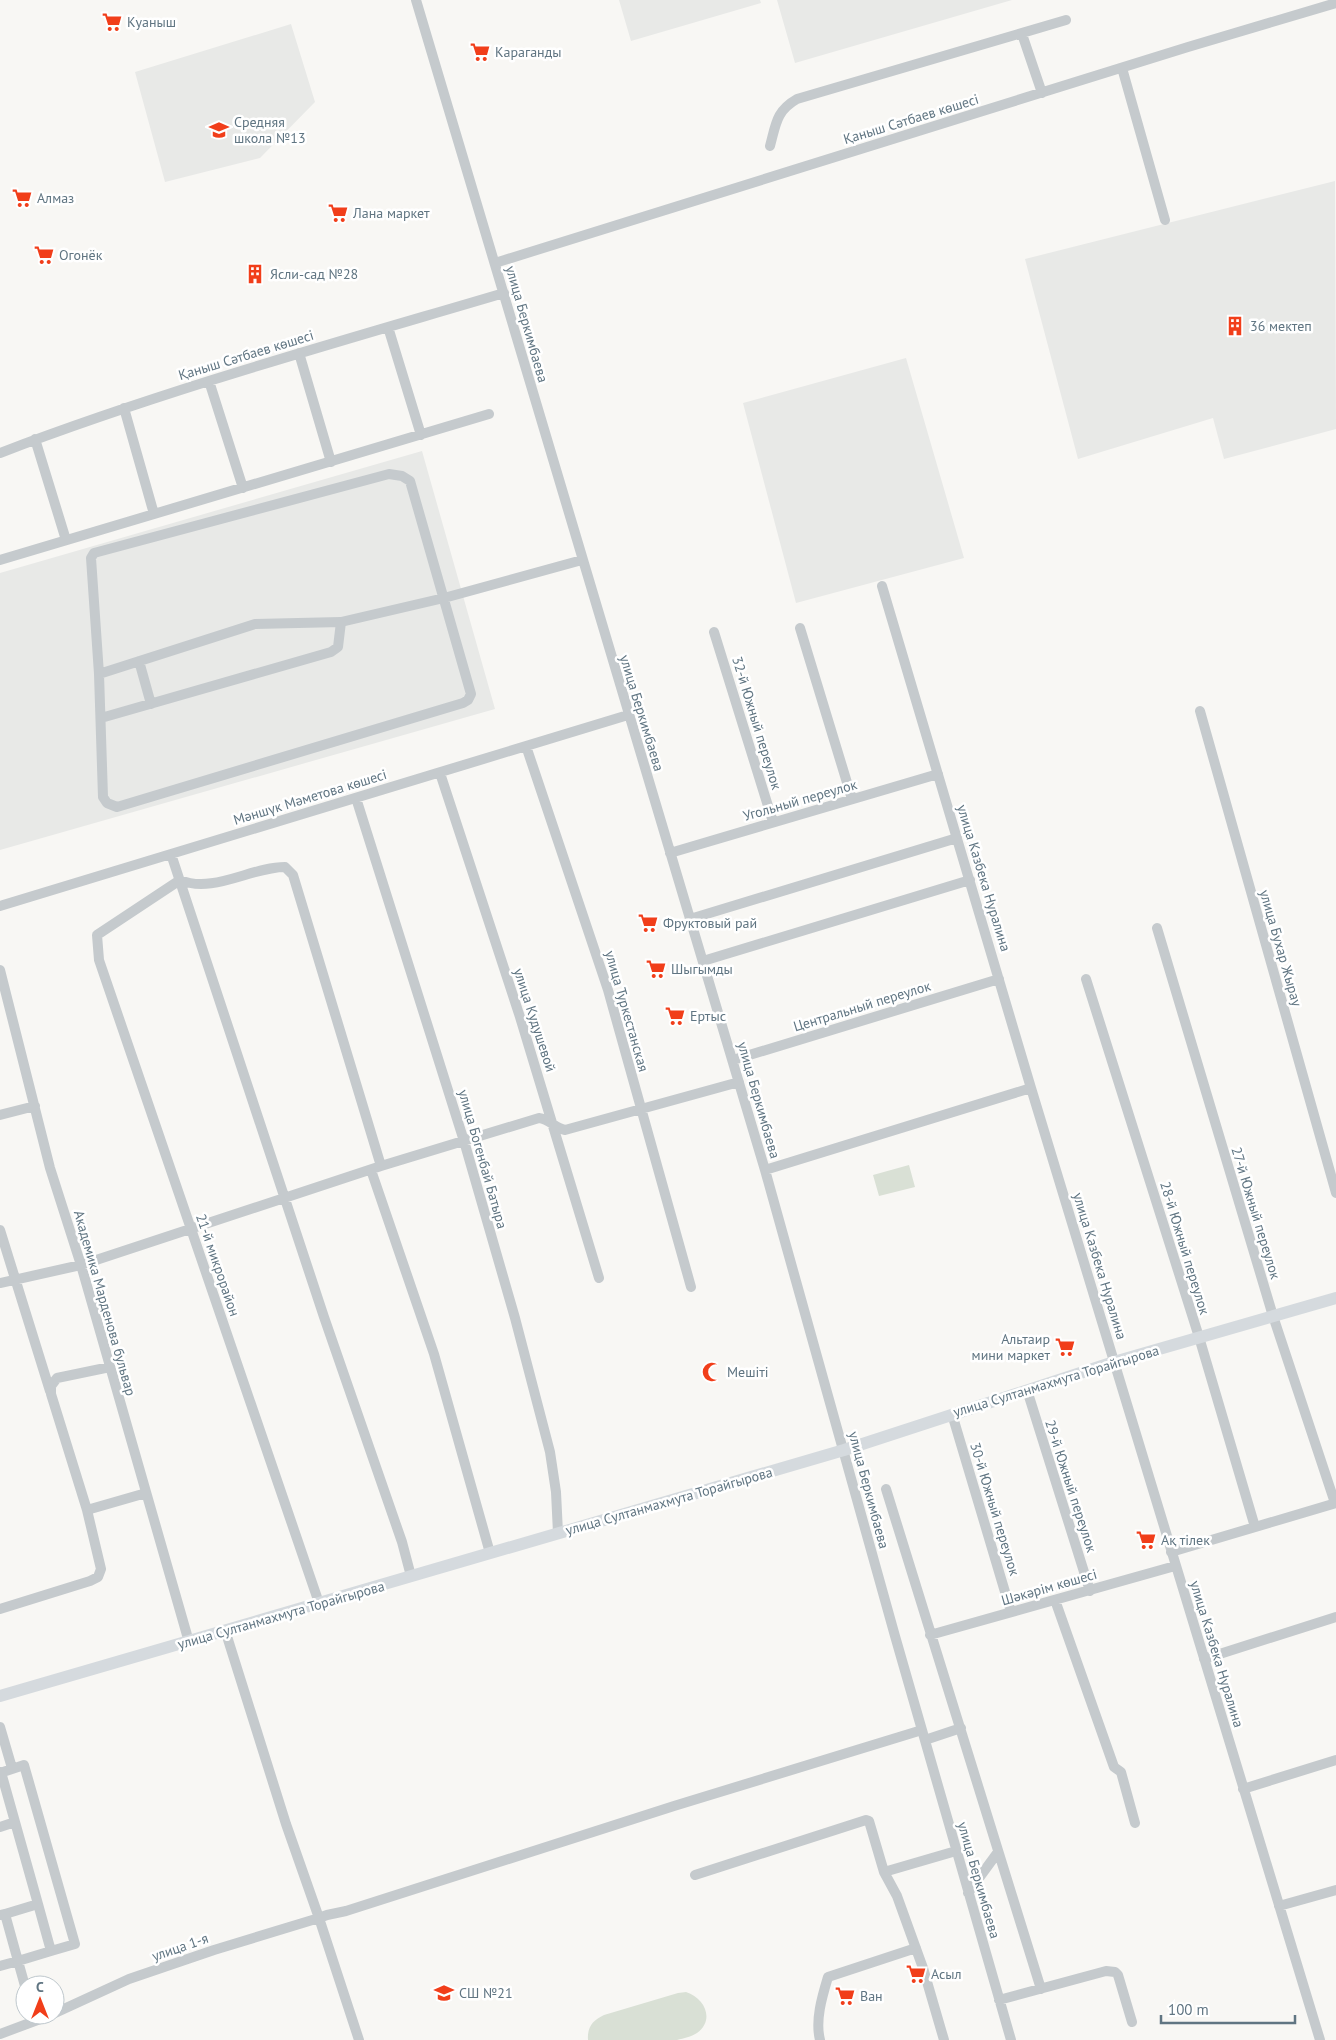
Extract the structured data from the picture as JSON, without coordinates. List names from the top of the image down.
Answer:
{
  "streets": {
    "main road": ["улица Султанмахмута Торайгырова"],
    "street": [
      "Қаныш Сәтбаев көшесі",
      "улица Беркимбаева",
      "32-й Южный переулок",
      "Мәншүк Мәметова көшесі",
      "Угольный переулок",
      "улица Казбека Нуралина",
      "улица Бухар Жырау",
      "Центральный переулок",
      "улица Туркестанская",
      "улица Кудушевой",
      "улица Богенбай Батыра",
      "27-й Южный переулок",
      "28-й Южный переулок",
      "21-й микрорайон",
      "Академика Марденова бульвар",
      "29-й Южный переулок",
      "30-й Южный переулок",
      "Шәкәрім көшесі",
      "улица 1-я"
    ]
  },
  "crossings": [
    ["Қаныш Сәтбаев көшесі", "улица Беркимбаева"],
    ["улица Беркимбаева", "Мәншүк Мәметова көшесі"],
    ["улица Беркимбаева", "Угольный переулок"],
    ["улица Беркимбаева", "Центральный переулок"],
    ["улица Беркимбаева", "улица Султанмахмута Торайгырова"],
    ["улица Беркимбаева", "улица 1-я"],
    ["32-й Южный переулок", "Угольный переулок"],
    ["Мәншүк Мәметова көшесі", "улица Туркестанская"],
    ["Мәншүк Мәметова көшесі", "улица Кудушевой"],
    ["Мәншүк Мәметова көшесі", "улица Богенбай Батыра"],
    ["Угольный переулок", "улица Казбека Нуралина"],
    ["улица Казбека Нуралина", "Центральный переулок"],
    ["улица Казбека Нуралина", "улица Султанмахмута Торайгырова"],
    ["улица Казбека Нуралина", "Шәкәрім көшесі"],
    ["улица Богенбай Батыра", "улица Султанмахмута Торайгырова"],
    ["27-й Южный переулок", "улица Султанмахмута Торайгырова"],
    ["28-й Южный переулок", "улица Султанмахмута Торайгырова"],
    ["21-й микрорайон", "улица Султанмахмута Торайгырова"],
    ["Академика Марденова бульвар", "улица Султанмахмута Торайгырова"],
    ["улица Султанмахмута Торайгырова", "29-й Южный переулок"],
    ["улица Султанмахмута Торайгырова", "30-й Южный переулок"],
    ["29-й Южный переулок", "Шәкәрім көшесі"],
    ["30-й Южный переулок", "Шәкәрім көшесі"]
  ],
  "places": {
    "supermarket": [
      "Куаныш",
      "Караганды",
      "Алмаз",
      "Лана маркет",
      "Огонёк",
      "Фруктовый рай",
      "Шыгымды",
      "Ертыс",
      "Альтаир мини маркет",
      "Ақ тілек",
      "Асыл",
      "Ван"
    ],
    "school or university": ["Средняя школа №13", "СШ №21"],
    "building": ["Ясли-сад №28", "36 мектеп"],
    "mosque": ["Мешіті"]
  },
  "scale_bar": "100 m",
  "north": "top"
}
